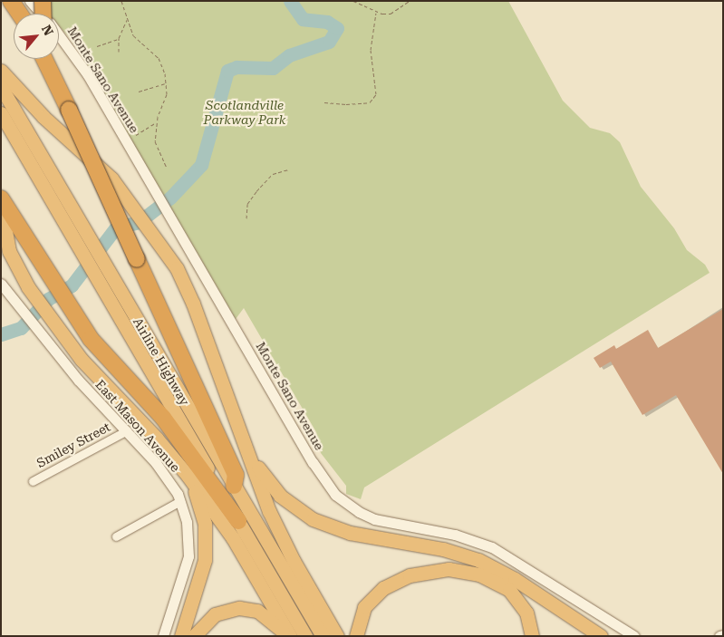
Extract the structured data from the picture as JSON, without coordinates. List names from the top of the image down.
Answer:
{
  "streets": {
    "highway": ["Airline Highway"],
    "street": ["Monte Sano Avenue", "East Mason Avenue", "Smiley Street"]
  },
  "crossings": [
    ["East Mason Avenue", "Smiley Street"]
  ],
  "parks": ["Scotlandville Parkway Park"],
  "north": "top right"
}
